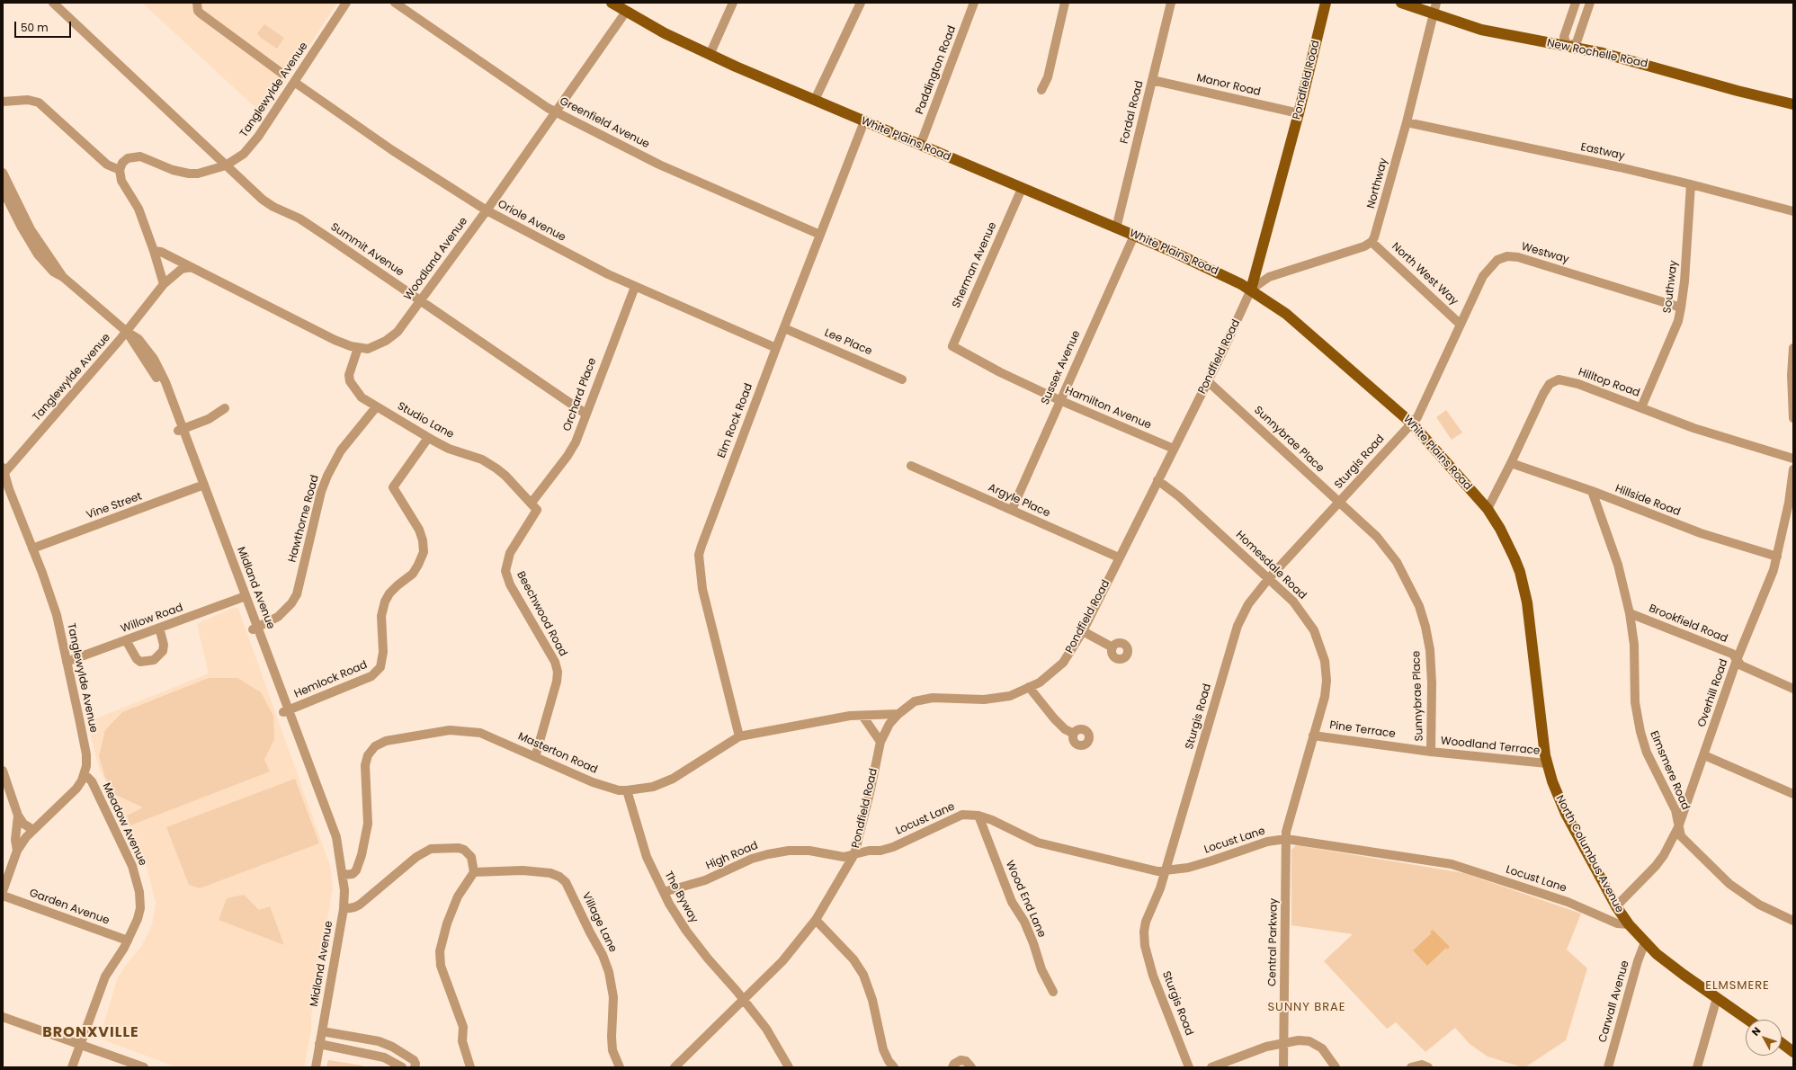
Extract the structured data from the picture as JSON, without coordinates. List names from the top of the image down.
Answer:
{
  "streets": {
    "main road": [
      "New Rochelle Road",
      "Pondfield Road",
      "White Plains Road",
      "North Columbus Avenue"
    ],
    "street": [
      "Paddington Road",
      "Manor Road",
      "Tanglewylde Avenue",
      "Fordal Road",
      "Greenfield Avenue",
      "Eastway",
      "Northway",
      "Oriole Avenue",
      "Summit Avenue",
      "Westway",
      "Woodland Avenue",
      "Sherman Avenue",
      "North West Way",
      "Southway",
      "Lee Place",
      "Sussex Avenue",
      "Hilltop Road",
      "Orchard Place",
      "Hamilton Avenue",
      "Studio Lane",
      "Elm Rock Road",
      "Sunnybrae Place",
      "Sturgis Road",
      "Argyle Place",
      "Hillside Road",
      "Vine Street",
      "Hawthorne Road",
      "Homesdale Road",
      "Midland Avenue",
      "Beechwood Road",
      "Willow Road",
      "Brookfield Road",
      "Hemlock Road",
      "Overhill Road",
      "Pine Terrace",
      "Woodland Terrace",
      "Masterton Road",
      "Elmsmere Road",
      "Locust Lane",
      "Meadow Avenue",
      "High Road",
      "The Byway",
      "Wood End Lane",
      "Garden Avenue",
      "Village Lane",
      "Central Parkway",
      "Carwall Avenue"
    ]
  },
  "crossings": [
    ["New Rochelle Road", "Northway"],
    ["Paddington Road", "White Plains Road"],
    ["Pondfield Road", "Manor Road"],
    ["Pondfield Road", "White Plains Road"],
    ["Pondfield Road", "Hamilton Avenue"],
    ["Pondfield Road", "Sunnybrae Place"],
    ["Pondfield Road", "Argyle Place"],
    ["Pondfield Road", "Homesdale Road"],
    ["Pondfield Road", "Masterton Road"],
    ["Pondfield Road", "Locust Lane"],
    ["Pondfield Road", "High Road"],
    ["Pondfield Road", "The Byway"],
    ["Manor Road", "Fordal Road"],
    ["Tanglewylde Avenue", "Oriole Avenue"],
    ["Tanglewylde Avenue", "Summit Avenue"],
    ["Tanglewylde Avenue", "Vine Street"],
    ["Tanglewylde Avenue", "Midland Avenue"],
    ["Tanglewylde Avenue", "Willow Road"],
    ["Tanglewylde Avenue", "Meadow Avenue"],
    ["Fordal Road", "White Plains Road"],
    ["Greenfield Avenue", "Woodland Avenue"],
    ["Greenfield Avenue", "Elm Rock Road"],
    ["White Plains Road", "Westway"],
    ["White Plains Road", "Woodland Avenue"],
    ["White Plains Road", "Sherman Avenue"],
    ["White Plains Road", "Sussex Avenue"],
    ["White Plains Road", "Hilltop Road"],
    ["White Plains Road", "Elm Rock Road"],
    ["White Plains Road", "Sturgis Road"],
    ["White Plains Road", "North Columbus Avenue"],
    ["Eastway", "Northway"],
    ["Eastway", "Southway"],
    ["Northway", "North West Way"],
    ["Oriole Avenue", "Woodland Avenue"],
    ["Oriole Avenue", "Orchard Place"],
    ["Oriole Avenue", "Elm Rock Road"],
    ["Summit Avenue", "Woodland Avenue"],
    ["Summit Avenue", "Orchard Place"],
    ["Westway", "North West Way"],
    ["Westway", "Southway"],
    ["Westway", "Sturgis Road"],
    ["Woodland Avenue", "Studio Lane"],
    ["Sherman Avenue", "Hamilton Avenue"],
    ["Southway", "Hilltop Road"],
    ["Lee Place", "Elm Rock Road"],
    ["Sussex Avenue", "Hamilton Avenue"],
    ["Sussex Avenue", "Argyle Place"],
    ["Hilltop Road", "Hillside Road"],
    ["Orchard Place", "Studio Lane"],
    ["Orchard Place", "Beechwood Road"],
    ["Studio Lane", "Hawthorne Road"],
    ["Studio Lane", "Beechwood Road"],
    ["Studio Lane", "Hemlock Road"],
    ["Elm Rock Road", "Masterton Road"],
    ["Sunnybrae Place", "Sturgis Road"],
    ["Sunnybrae Place", "Pine Terrace"],
    ["Sunnybrae Place", "Woodland Terrace"],
    ["Sturgis Road", "Homesdale Road"],
    ["Sturgis Road", "Locust Lane"],
    ["Hillside Road", "Overhill Road"],
    ["Hillside Road", "Elmsmere Road"],
    ["Vine Street", "Midland Avenue"],
    ["Hawthorne Road", "Midland Avenue"],
    ["Homesdale Road", "Pine Terrace"],
    ["Homesdale Road", "Locust Lane"],
    ["Homesdale Road", "Central Parkway"],
    ["Midland Avenue", "Willow Road"],
    ["Midland Avenue", "Hemlock Road"],
    ["Midland Avenue", "Masterton Road"],
    ["Beechwood Road", "Masterton Road"],
    ["Brookfield Road", "Overhill Road"],
    ["Brookfield Road", "Elmsmere Road"],
    ["Overhill Road", "Elmsmere Road"],
    ["Overhill Road", "North Columbus Avenue"],
    ["Pine Terrace", "Woodland Terrace"],
    ["Woodland Terrace", "North Columbus Avenue"],
    ["Masterton Road", "The Byway"],
    ["Locust Lane", "North Columbus Avenue"],
    ["Locust Lane", "High Road"],
    ["Locust Lane", "Wood End Lane"],
    ["Locust Lane", "Central Parkway"],
    ["Meadow Avenue", "Garden Avenue"],
    ["North Columbus Avenue", "Carwall Avenue"],
    ["High Road", "The Byway"]
  ],
  "districts": ["ELMSMERE", "SUNNY BRAE", "BRONXVILLE"],
  "scale_bar": "50 m",
  "north": "top left"
}
